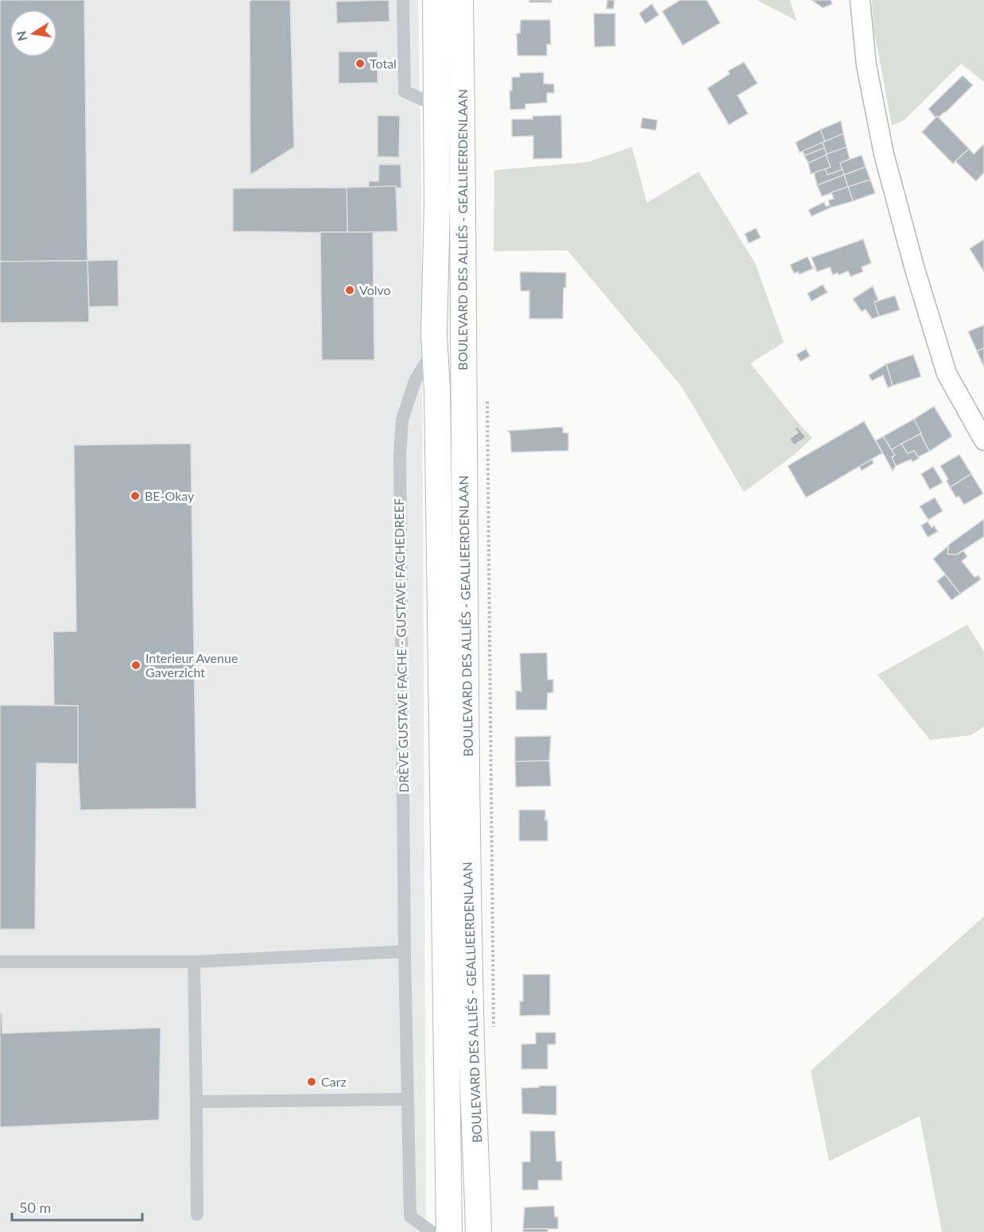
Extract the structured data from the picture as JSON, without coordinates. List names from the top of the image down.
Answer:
{
  "streets": {
    "highway": ["BOULEVARD DES ALLIÉS - GEALLIEERDENLAAN"],
    "street": ["DRÈVE GUSTAVE FACHE - GUSTAVE FACHEDREEF"]
  },
  "crossings": [
    ["BOULEVARD DES ALLIÉS - GEALLIEERDENLAAN", "DRÈVE GUSTAVE FACHE - GUSTAVE FACHEDREEF"]
  ],
  "places": [
    "Total",
    "Volvo",
    "BE-Okay",
    "Interieur Avenue Gaverzicht",
    "Carz"
  ],
  "scale_bar": "50 m",
  "north": "left"
}
